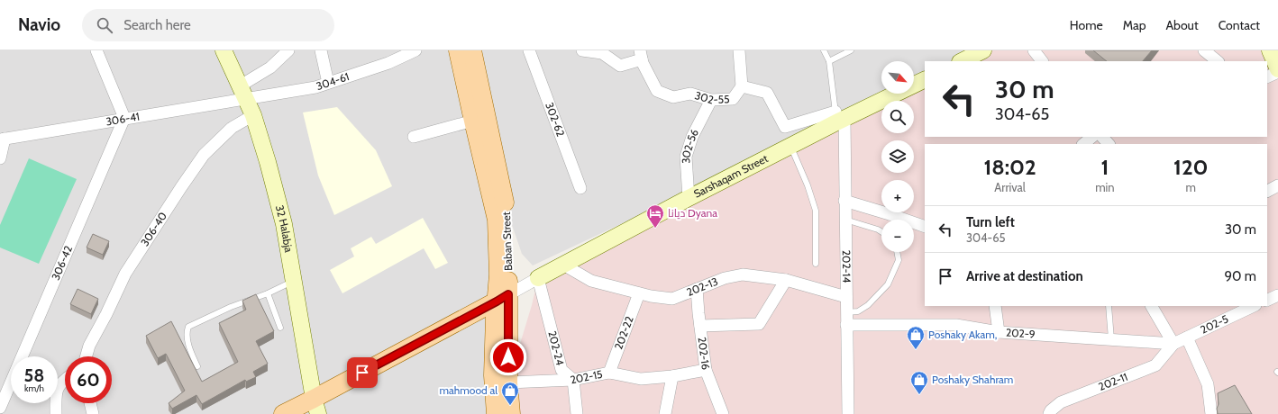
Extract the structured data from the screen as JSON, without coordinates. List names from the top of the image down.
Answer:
{
  "streets": {
    "main road": ["Baban Street"],
    "street": [
      "304-61",
      "302-55",
      "306-41",
      "302-62",
      "302-56",
      "Sarshaqam Street",
      "32 Halabja",
      "306-40",
      "306-42",
      "202-14",
      "202-13",
      "202-5",
      "202-22",
      "202-9",
      "202-24",
      "202-16",
      "202-15",
      "202-11"
    ]
  },
  "crossings": [
    ["304-61", "306-41"],
    ["304-61", "32 Halabja"],
    ["302-55", "302-56"],
    ["306-41", "32 Halabja"],
    ["306-41", "306-42"],
    ["302-56", "Sarshaqam Street"],
    ["Sarshaqam Street", "202-14"],
    ["Sarshaqam Street", "202-13"],
    ["Sarshaqam Street", "202-24"],
    ["32 Halabja", "306-40"],
    ["Baban Street", "202-15"],
    ["202-14", "202-13"],
    ["202-14", "202-9"],
    ["202-13", "202-22"],
    ["202-13", "202-16"],
    ["202-5", "202-9"],
    ["202-5", "202-11"],
    ["202-22", "202-15"],
    ["202-9", "202-11"],
    ["202-24", "202-15"],
    ["202-16", "202-15"]
  ],
  "places": {
    "hotel": ["دیانا Dyana"],
    "shop": ["Poshaky Akam,", "Poshaky Shahram", "mahmood al"]
  },
  "north": "bottom right",
  "page": {
    "header": "Navio",
    "search": "Search here",
    "nav": [
      "Home",
      "Map",
      "About",
      "Contact"
    ],
    "map_buttons": ["+", "−"],
    "turn": ["30 m", "304-65"],
    "eta": [
      "18:02",
      "Arrival",
      "1",
      "min",
      "120",
      "m"
    ],
    "list": [
      {
        "name": "Turn left",
        "note": "304-65",
        "value": "30 m"
      },
      {
        "name": "Arrive at destination",
        "value": "90 m"
      }
    ],
    "speed": "58 km/h",
    "limit": "60"
  }
}
